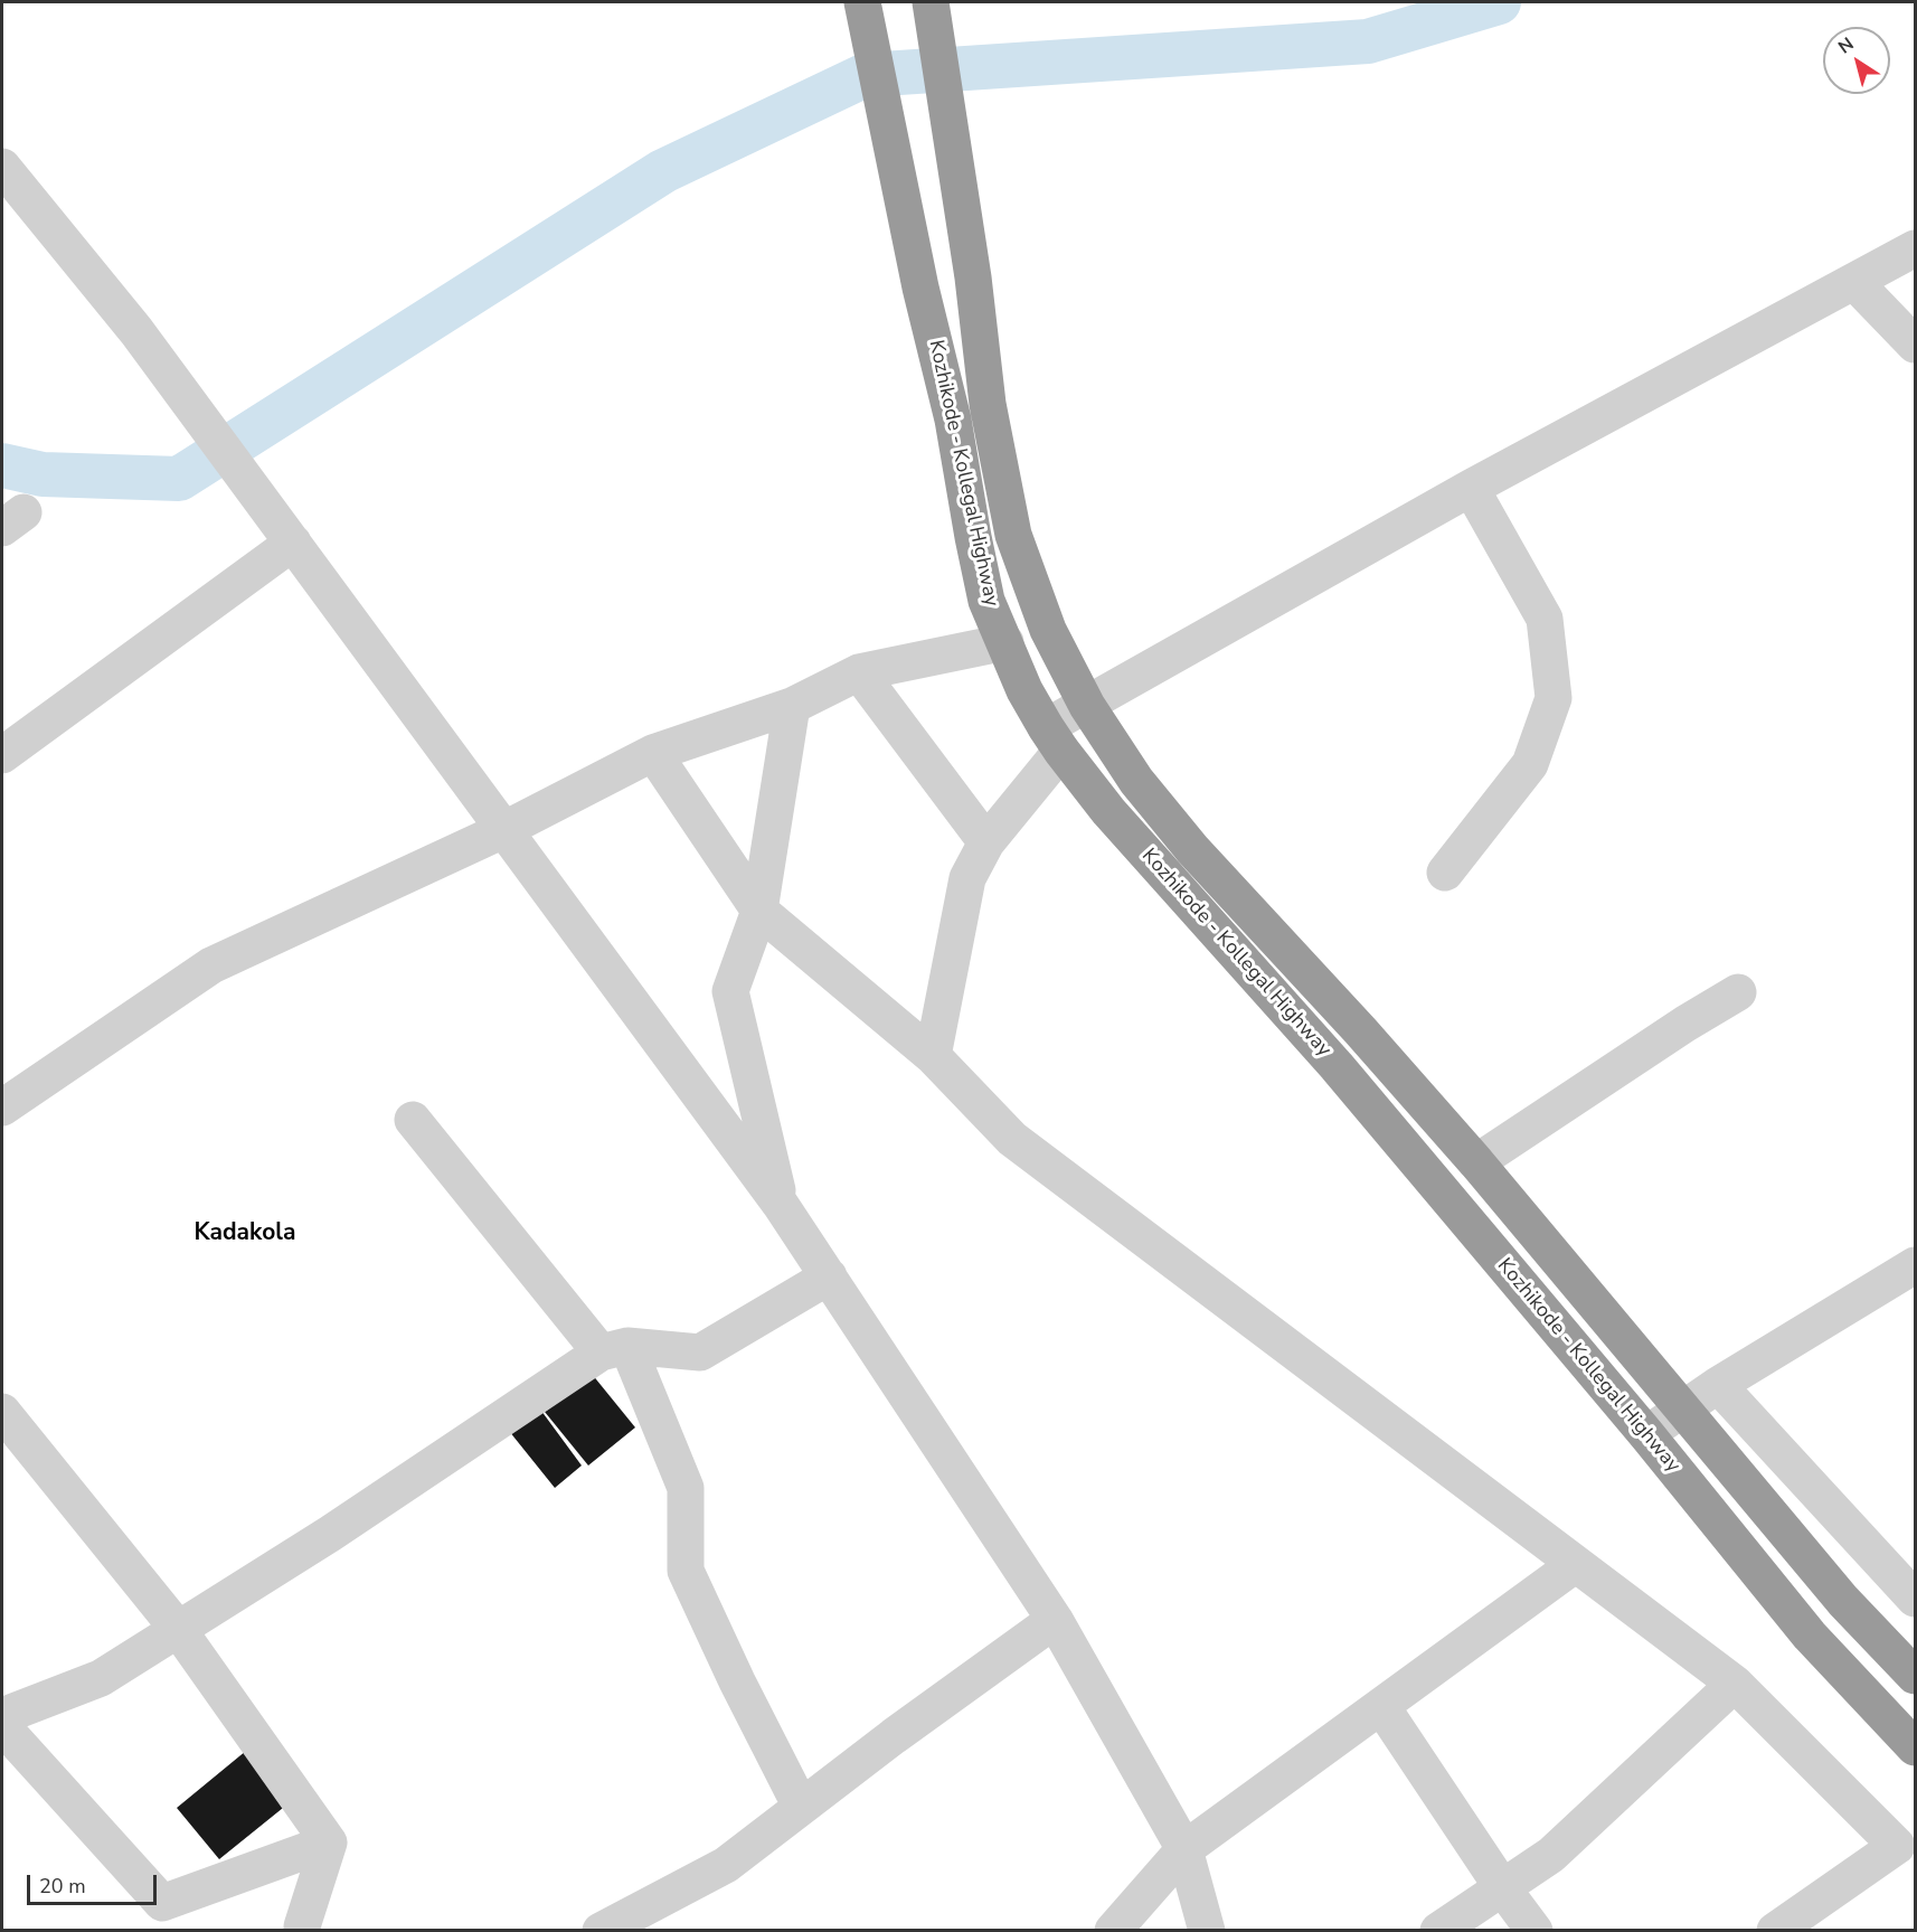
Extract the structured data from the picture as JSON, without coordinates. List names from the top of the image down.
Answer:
{
  "streets": {
    "highway": ["Kozhikode - Kollegal Highway"]
  },
  "districts": ["Kadakola"],
  "scale_bar": "20 m",
  "north": "top left"
}
